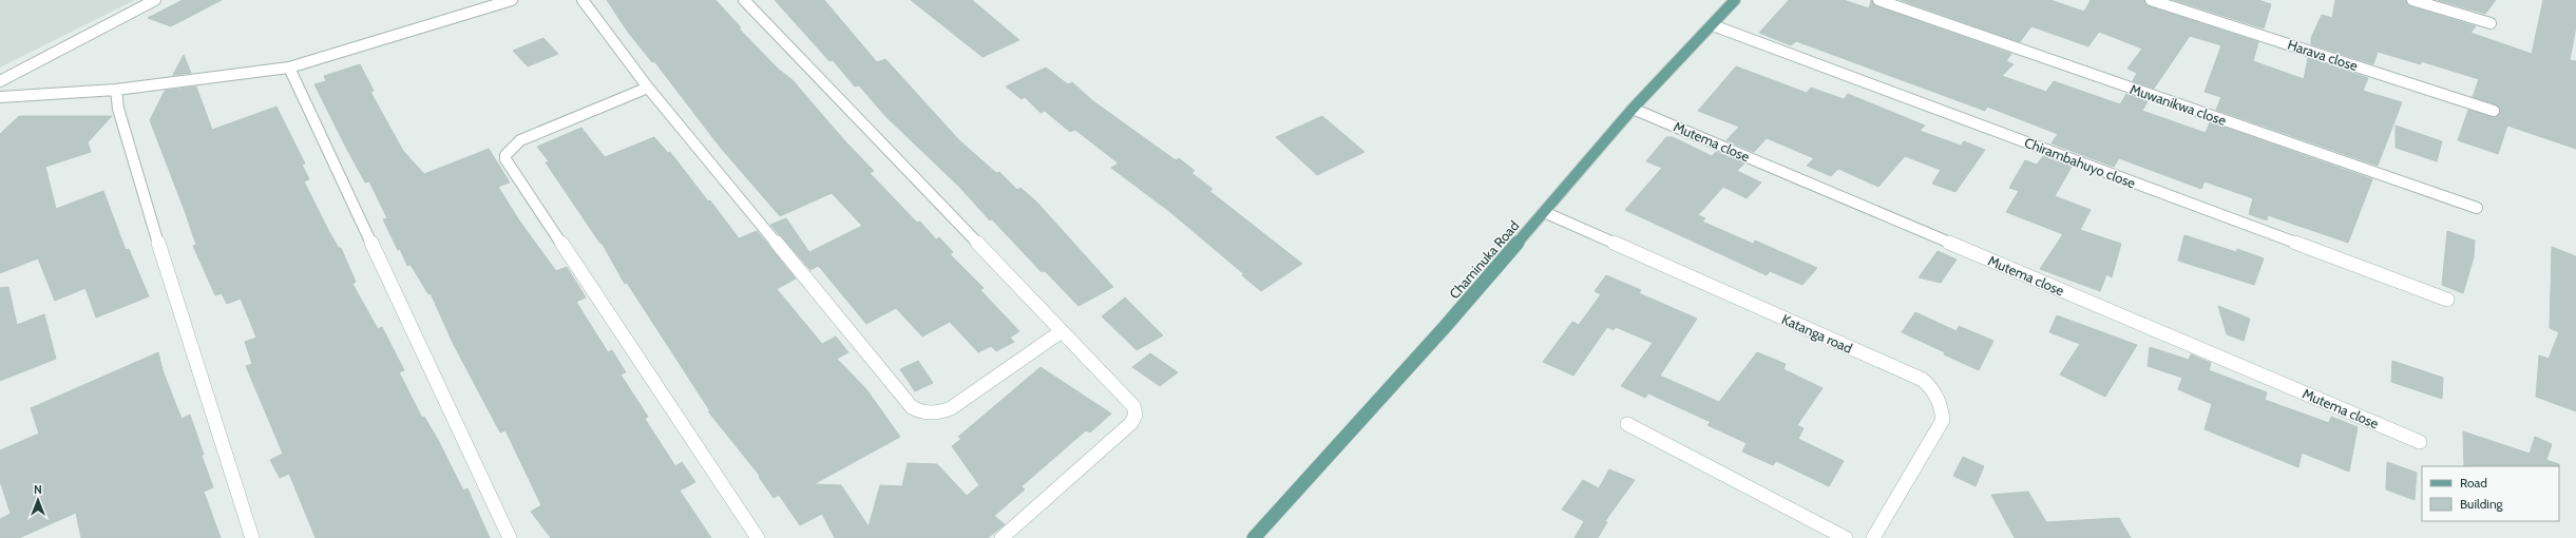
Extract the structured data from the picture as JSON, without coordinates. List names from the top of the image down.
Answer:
{
  "streets": {
    "main road": ["Chaminuka Road"],
    "street": [
      "Harava close",
      "Muwanikwa close",
      "Mutema close",
      "Chirambahuyo close",
      "Katanga road"
    ]
  },
  "crossings": [
    ["Mutema close", "Chaminuka Road"],
    ["Chirambahuyo close", "Chaminuka Road"],
    ["Chaminuka Road", "Katanga road"]
  ],
  "legend": ["Road", "Building"],
  "north": "top"
}
